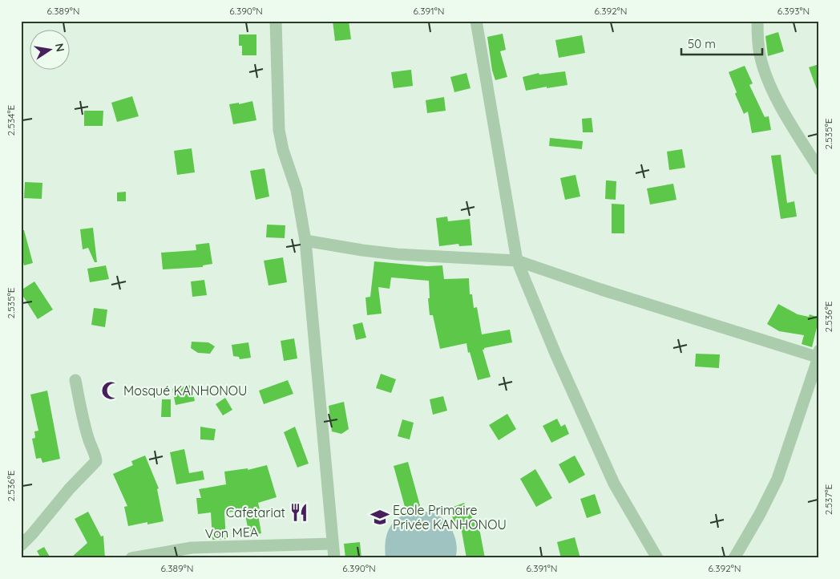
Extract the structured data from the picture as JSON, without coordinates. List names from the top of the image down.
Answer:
{
  "streets": {
    "street": ["Von MEA"]
  },
  "places": {
    "mosque": ["Mosqué KANHONOU"],
    "restaurant": ["Cafetariat"],
    "school or university": ["Ecole Primaire Privée KANHONOU"]
  },
  "scale_bar": "50 m",
  "north": "right",
  "coordinates": [
    "6.389°N",
    "6.390°N",
    "6.391°N",
    "6.392°N",
    "6.393°N",
    "2.534°E",
    "2.535°E",
    "2.536°E",
    "2.537°E"
  ]
}
